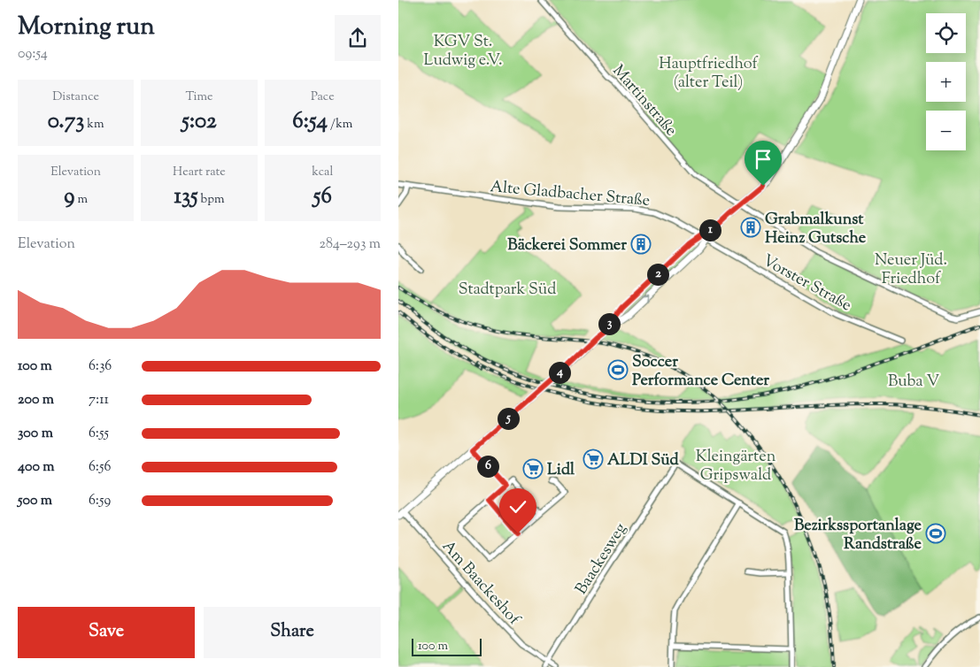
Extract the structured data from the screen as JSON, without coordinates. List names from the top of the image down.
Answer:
{
  "streets": {
    "street": [
      "Martinstraße",
      "Alte Gladbacher Straße",
      "Vorster Straße",
      "Baackesweg",
      "Am Baackeshof"
    ]
  },
  "crossings": [
    ["Alte Gladbacher Straße", "Vorster Straße"],
    ["Baackesweg", "Am Baackeshof"]
  ],
  "parks": [
    "KGV St. Ludwig e.V.",
    "Hauptfriedhof (alter Teil)",
    "Neuer Jüd. Friedhof",
    "Stadtpark Süd",
    "Buba V",
    "Kleingärten Gripswald"
  ],
  "places": {
    "building": ["Grabmalkunst Heinz Gutsche", "Bäckerei Sommer"],
    "sports": ["Soccer Performance Center", "Bezirkssportanlage Randstraße"],
    "supermarket": ["ALDI Süd", "Lidl"]
  },
  "scale_bar": "100 m",
  "page": {
    "heading": ["Morning run", "09:54"],
    "map_buttons": ["+", "−"],
    "stats": [
      ["Distance", "0.73 km"],
      ["Time", "5:02"],
      ["Pace", "6:54 /km"],
      ["Elevation", "9 m"],
      ["Heart rate", "135 bpm"],
      ["kcal", "56"]
    ],
    "pins": [
      "1",
      "2",
      "3",
      "4",
      "5",
      "6"
    ],
    "chart": ["Elevation", "284–293 m"],
    "list": [
      {
        "name": "100 m",
        "note": "6:36"
      },
      {
        "name": "200 m",
        "note": "7:11"
      },
      {
        "name": "300 m",
        "note": "6:55"
      },
      {
        "name": "400 m",
        "note": "6:56"
      },
      {
        "name": "500 m",
        "note": "6:59"
      }
    ],
    "buttons": ["Save", "Share"],
    "scale": "100 m"
  }
}
